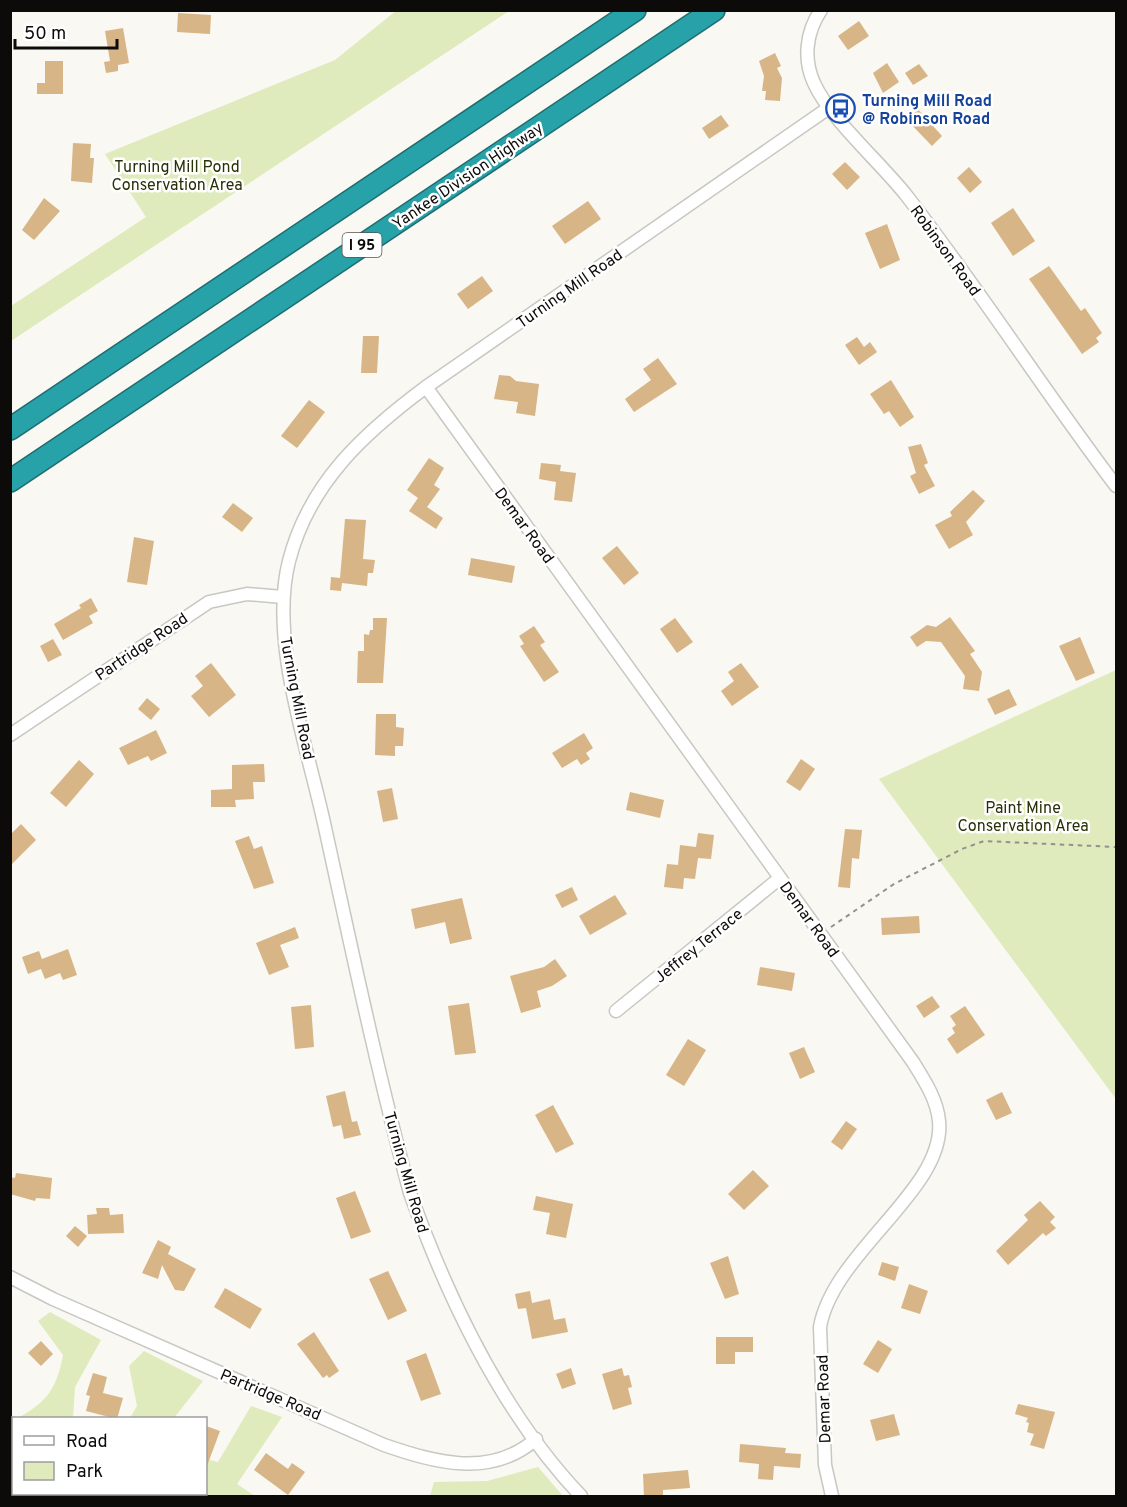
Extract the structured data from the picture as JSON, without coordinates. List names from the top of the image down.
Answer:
{
  "streets": {
    "highway": ["Yankee Division Highway", "I 95"],
    "street": [
      "Robinson Road",
      "Turning Mill Road",
      "Demar Road",
      "Partridge Road",
      "Jeffrey Terrace"
    ]
  },
  "crossings": [
    ["Robinson Road", "Turning Mill Road"],
    ["Turning Mill Road", "Demar Road"],
    ["Turning Mill Road", "Partridge Road"],
    ["Demar Road", "Jeffrey Terrace"]
  ],
  "parks": ["Turning Mill Pond Conservation Area", "Paint Mine Conservation Area"],
  "places": {
    "bus stop": ["Turning Mill Road @ Robinson Road"]
  },
  "legend": ["Road", "Park"],
  "scale_bar": "50 m"
}
